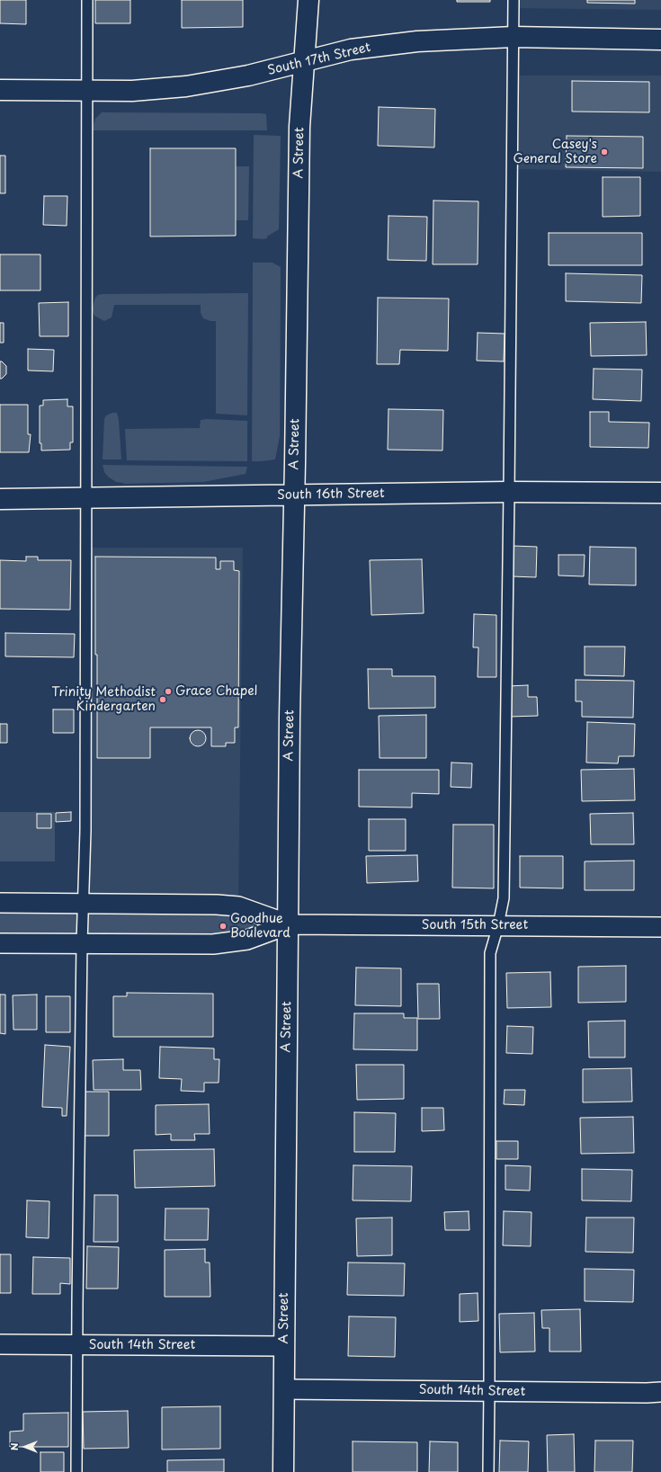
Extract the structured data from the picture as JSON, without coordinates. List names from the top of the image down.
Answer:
{
  "streets": {
    "main road": ["South 17th Street", "A Street", "South 16th Street"],
    "street": ["South 15th Street", "South 14th Street"]
  },
  "crossings": [
    ["South 17th Street", "A Street"],
    ["A Street", "South 16th Street"],
    ["A Street", "South 15th Street"],
    ["A Street", "South 14th Street"]
  ],
  "places": [
    "Casey's General Store",
    "Grace Chapel",
    "Trinity Methodist Kindergarten",
    "Goodhue Boulevard"
  ],
  "north": "left"
}
